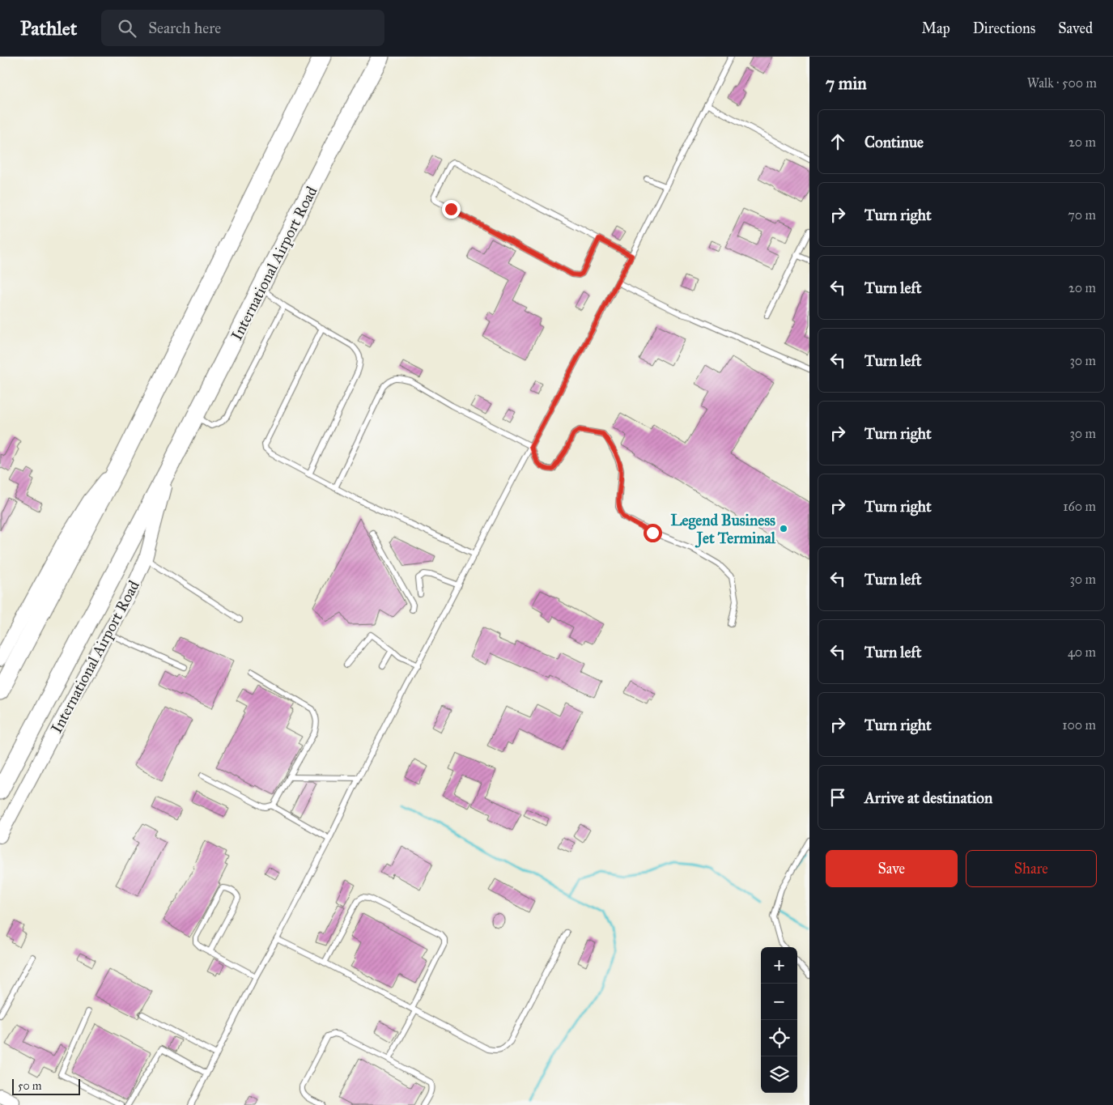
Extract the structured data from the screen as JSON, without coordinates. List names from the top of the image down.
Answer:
{
  "streets": {
    "highway": ["International Airport Road"]
  },
  "places": ["Legend Business Jet Terminal"],
  "scale_bar": "50 m",
  "page": {
    "header": "Pathlet",
    "search": "Search here",
    "nav": ["Map", "Directions", "Saved"],
    "heading": ["7 min", "Walk · 500 m"],
    "list": [
      ["Continue", "20 m"],
      ["Turn right", "70 m"],
      ["Turn left", "20 m"],
      ["Turn left", "30 m"],
      ["Turn right", "30 m"],
      ["Turn right", "160 m"],
      ["Turn left", "30 m"],
      ["Turn left", "40 m"],
      ["Turn right", "100 m"],
      "Arrive at destination"
    ],
    "buttons": ["Save", "Share"],
    "map_buttons": ["+", "−"],
    "scale": "50 m"
  }
}
